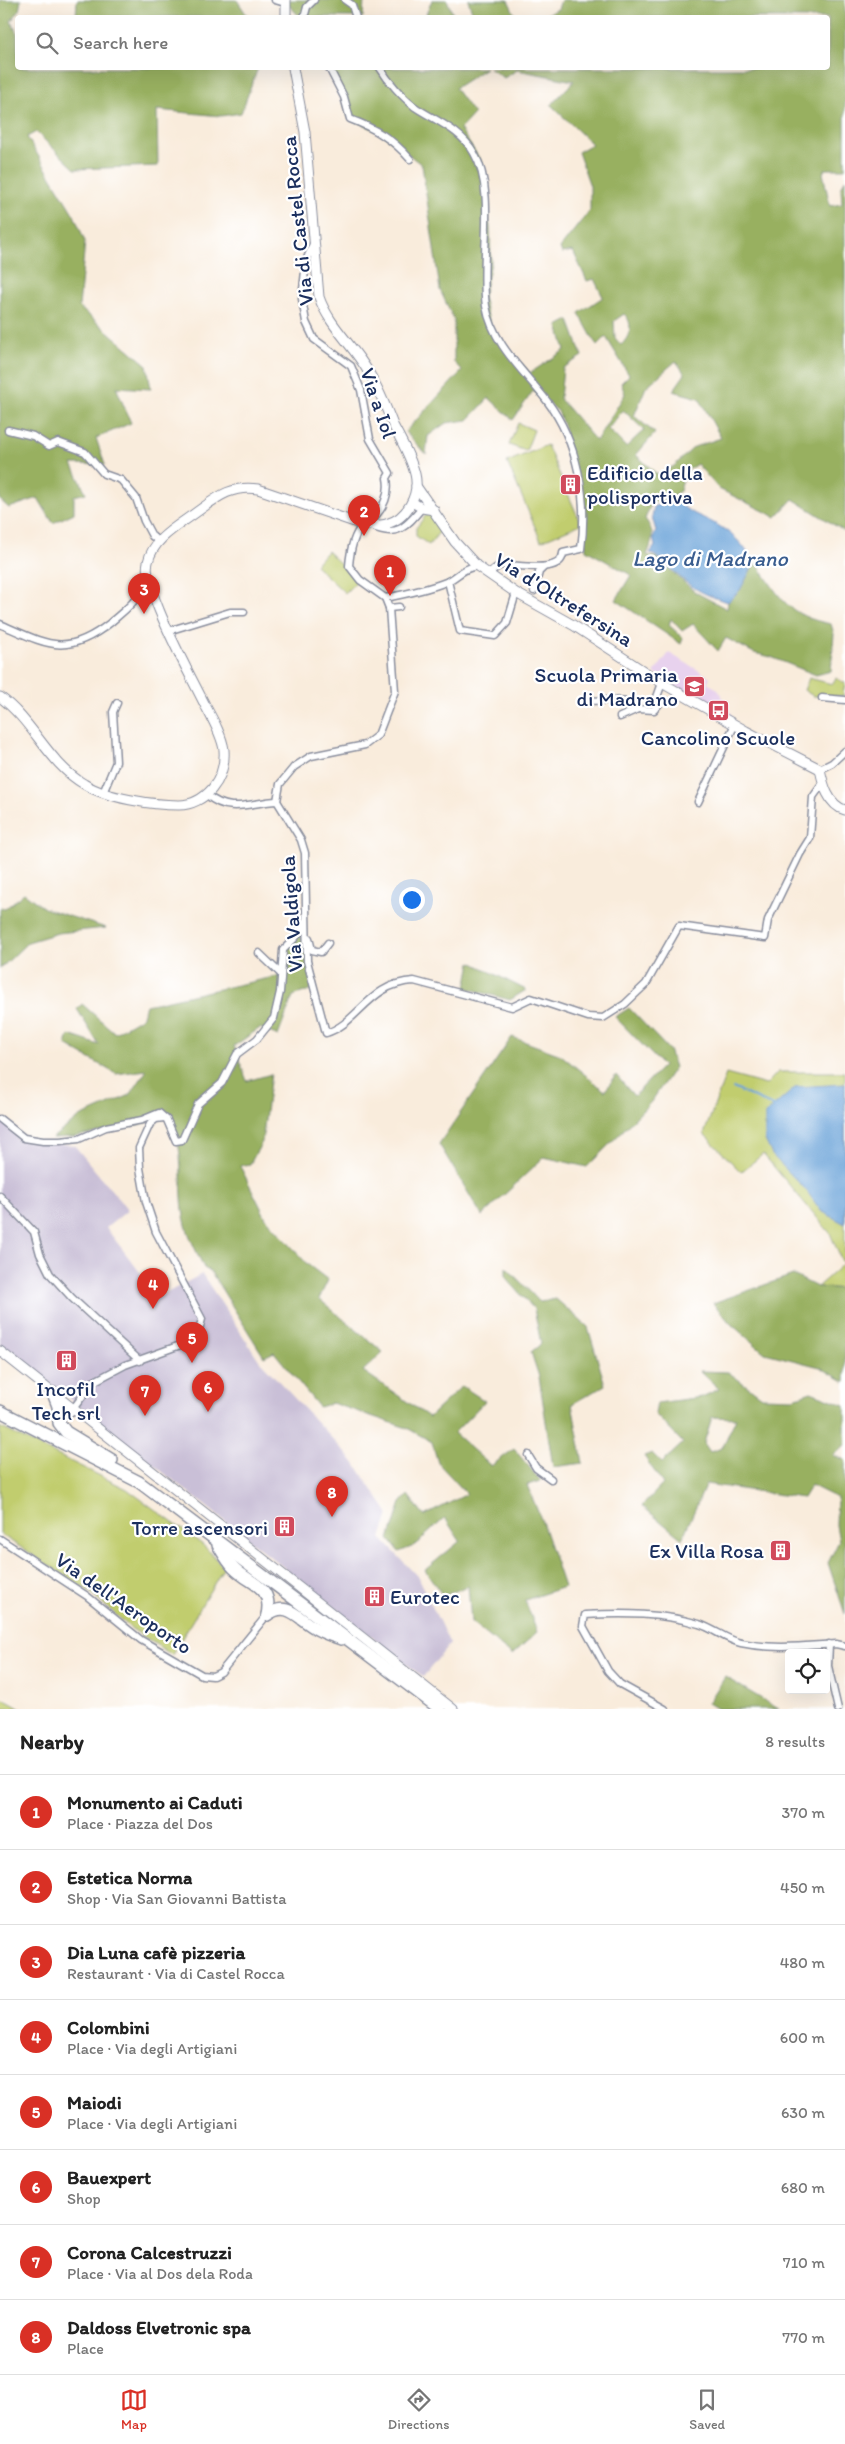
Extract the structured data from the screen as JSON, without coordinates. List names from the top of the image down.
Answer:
{
  "streets": {
    "main road": ["Via di Castel Rocca", "Via d'Oltrefersina"],
    "street": ["Via a Iol", "Via Valdigola", "Via dell'Aeroporto"]
  },
  "crossings": [
    ["Via di Castel Rocca", "Via a Iol"],
    ["Via di Castel Rocca", "Via d'Oltrefersina"]
  ],
  "water": ["Lago di Madrano"],
  "places": {
    "building": [
      "Edificio della polisportiva",
      "Incofil Tech srl",
      "Torre ascensori",
      "Ex Villa Rosa",
      "Eurotec"
    ],
    "school or university": ["Scuola Primaria di Madrano"],
    "bus stop": ["Cancolino Scuole"]
  },
  "page": {
    "search": "Search here",
    "pins": [
      "2",
      "1",
      "3",
      "4",
      "5",
      "6",
      "7",
      "8"
    ],
    "heading": ["Nearby", "8 results"],
    "list": [
      {
        "mark": "1",
        "name": "Monumento ai Caduti",
        "note": "Place · Piazza del Dos",
        "value": "370 m"
      },
      {
        "mark": "2",
        "name": "Estetica Norma",
        "note": "Shop · Via San Giovanni Battista",
        "value": "450 m"
      },
      {
        "mark": "3",
        "name": "Dia Luna cafè pizzeria",
        "note": "Restaurant · Via di Castel Rocca",
        "value": "480 m"
      },
      {
        "mark": "4",
        "name": "Colombini",
        "note": "Place · Via degli Artigiani",
        "value": "600 m"
      },
      {
        "mark": "5",
        "name": "Maiodi",
        "note": "Place · Via degli Artigiani",
        "value": "630 m"
      },
      {
        "mark": "6",
        "name": "Bauexpert",
        "note": "Shop",
        "value": "680 m"
      },
      {
        "mark": "7",
        "name": "Corona Calcestruzzi",
        "note": "Place · Via al Dos dela Roda",
        "value": "710 m"
      },
      {
        "mark": "8",
        "name": "Daldoss Elvetronic spa",
        "note": "Place",
        "value": "770 m"
      }
    ],
    "nav": ["Map", "Directions", "Saved"]
  }
}
